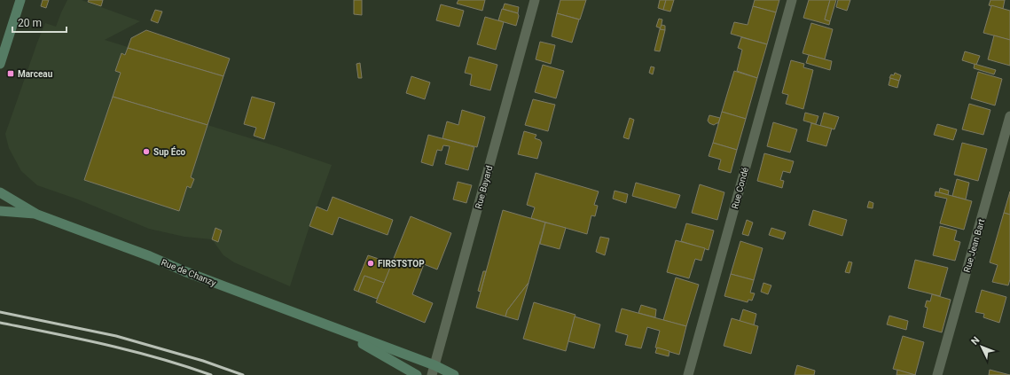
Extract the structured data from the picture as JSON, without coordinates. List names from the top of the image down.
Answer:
{
  "streets": {
    "main road": ["Rue de Chanzy"],
    "street": ["Rue Bayard", "Rue Condé", "Rue Jean Bart"]
  },
  "crossings": [
    ["Rue Bayard", "Rue de Chanzy"]
  ],
  "places": {
    "transit": ["Marceau"],
    "other": ["Sup Éco", "FIRSTSTOP"]
  },
  "scale_bar": "20 m",
  "north": "top left"
}
